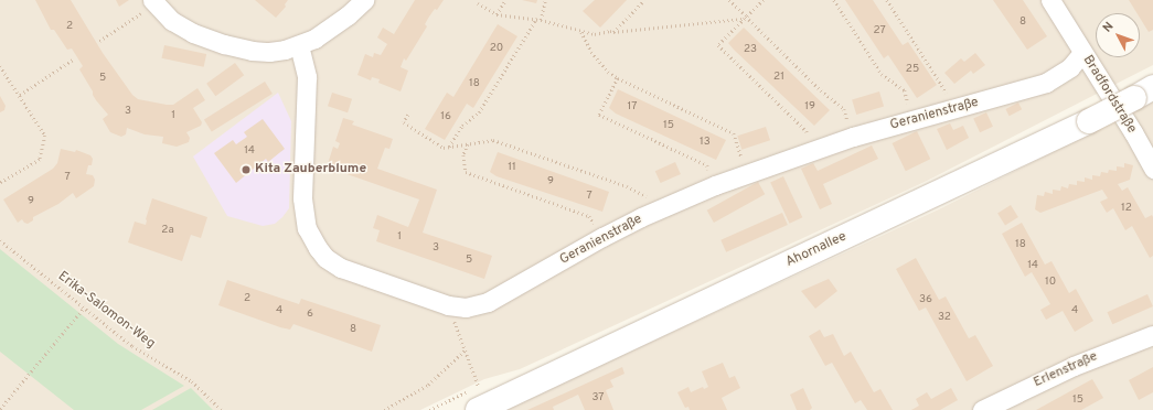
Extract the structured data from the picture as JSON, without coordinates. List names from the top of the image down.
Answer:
{
  "streets": {
    "main road": ["Ahornallee"],
    "street": ["Bradfordstraße", "Geranienstraße", "Erlenstraße"],
    "path": ["Erika-Salomon-Weg"]
  },
  "crossings": [
    ["Bradfordstraße", "Geranienstraße"]
  ],
  "places": ["Kita Zauberblume"],
  "house_numbers": [
    "8",
    "2",
    "27",
    "20",
    "23",
    "25",
    "21",
    "5",
    "18",
    "17",
    "19",
    "3",
    "1",
    "16",
    "15",
    "13",
    "14",
    "11",
    "7",
    "9",
    "7",
    "9",
    "12",
    "2a",
    "1",
    "18",
    "3",
    "5",
    "14",
    "10",
    "2",
    "36",
    "4",
    "4",
    "6",
    "32",
    "8",
    "37",
    "15"
  ],
  "north": "top left"
}
